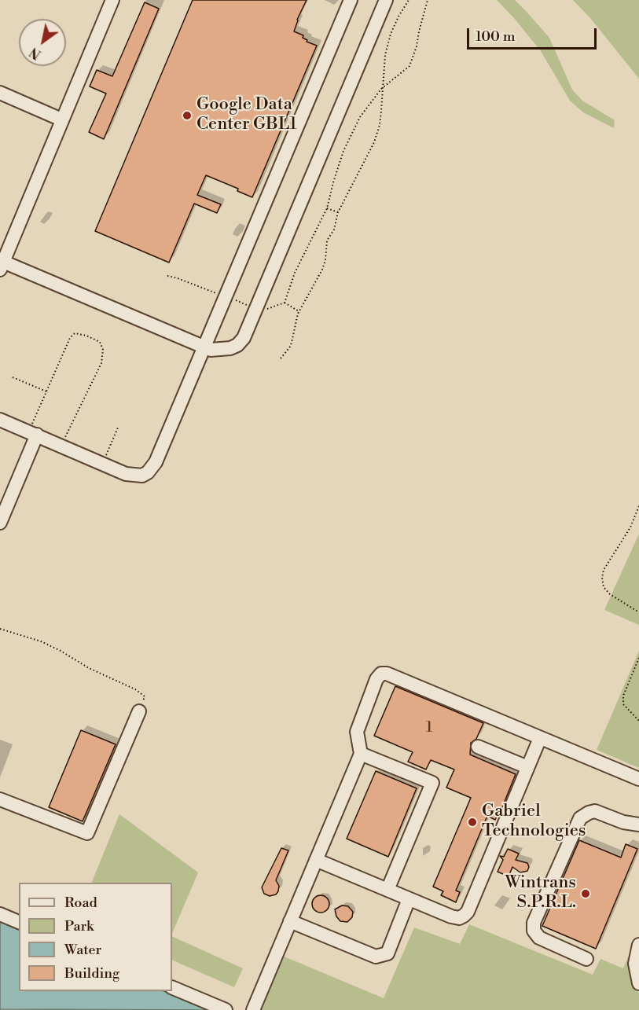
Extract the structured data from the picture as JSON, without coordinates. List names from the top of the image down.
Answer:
{
  "places": ["Google Data Center GBL1", "Gabriel Technologies", "Wintrans S.P.R.L."],
  "house_numbers": ["1"],
  "legend": [
    "Road",
    "Park",
    "Water",
    "Building"
  ],
  "scale_bar": "100 m",
  "north": "bottom left"
}
